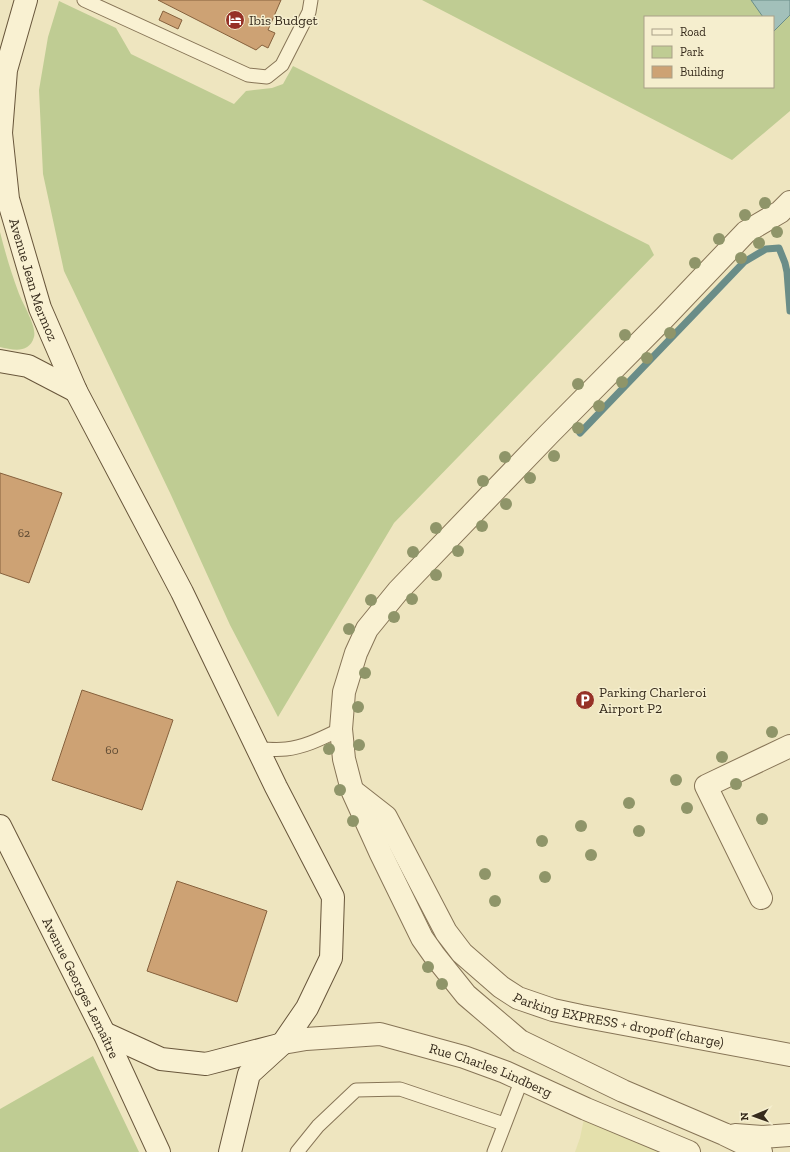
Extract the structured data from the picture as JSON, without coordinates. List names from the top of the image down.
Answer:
{
  "streets": {
    "street": [
      "Avenue Jean Mermoz",
      "Avenue Georges Lemaître",
      "Parking EXPRESS + dropoff (charge)",
      "Rue Charles Lindberg"
    ]
  },
  "crossings": [
    ["Avenue Jean Mermoz", "Rue Charles Lindberg"],
    ["Avenue Georges Lemaître", "Rue Charles Lindberg"]
  ],
  "places": {
    "hotel": ["Ibis Budget"],
    "parking": ["Parking Charleroi Airport P2"]
  },
  "house_numbers": ["62", "60"],
  "legend": ["Road", "Park", "Building"],
  "north": "left"
}
